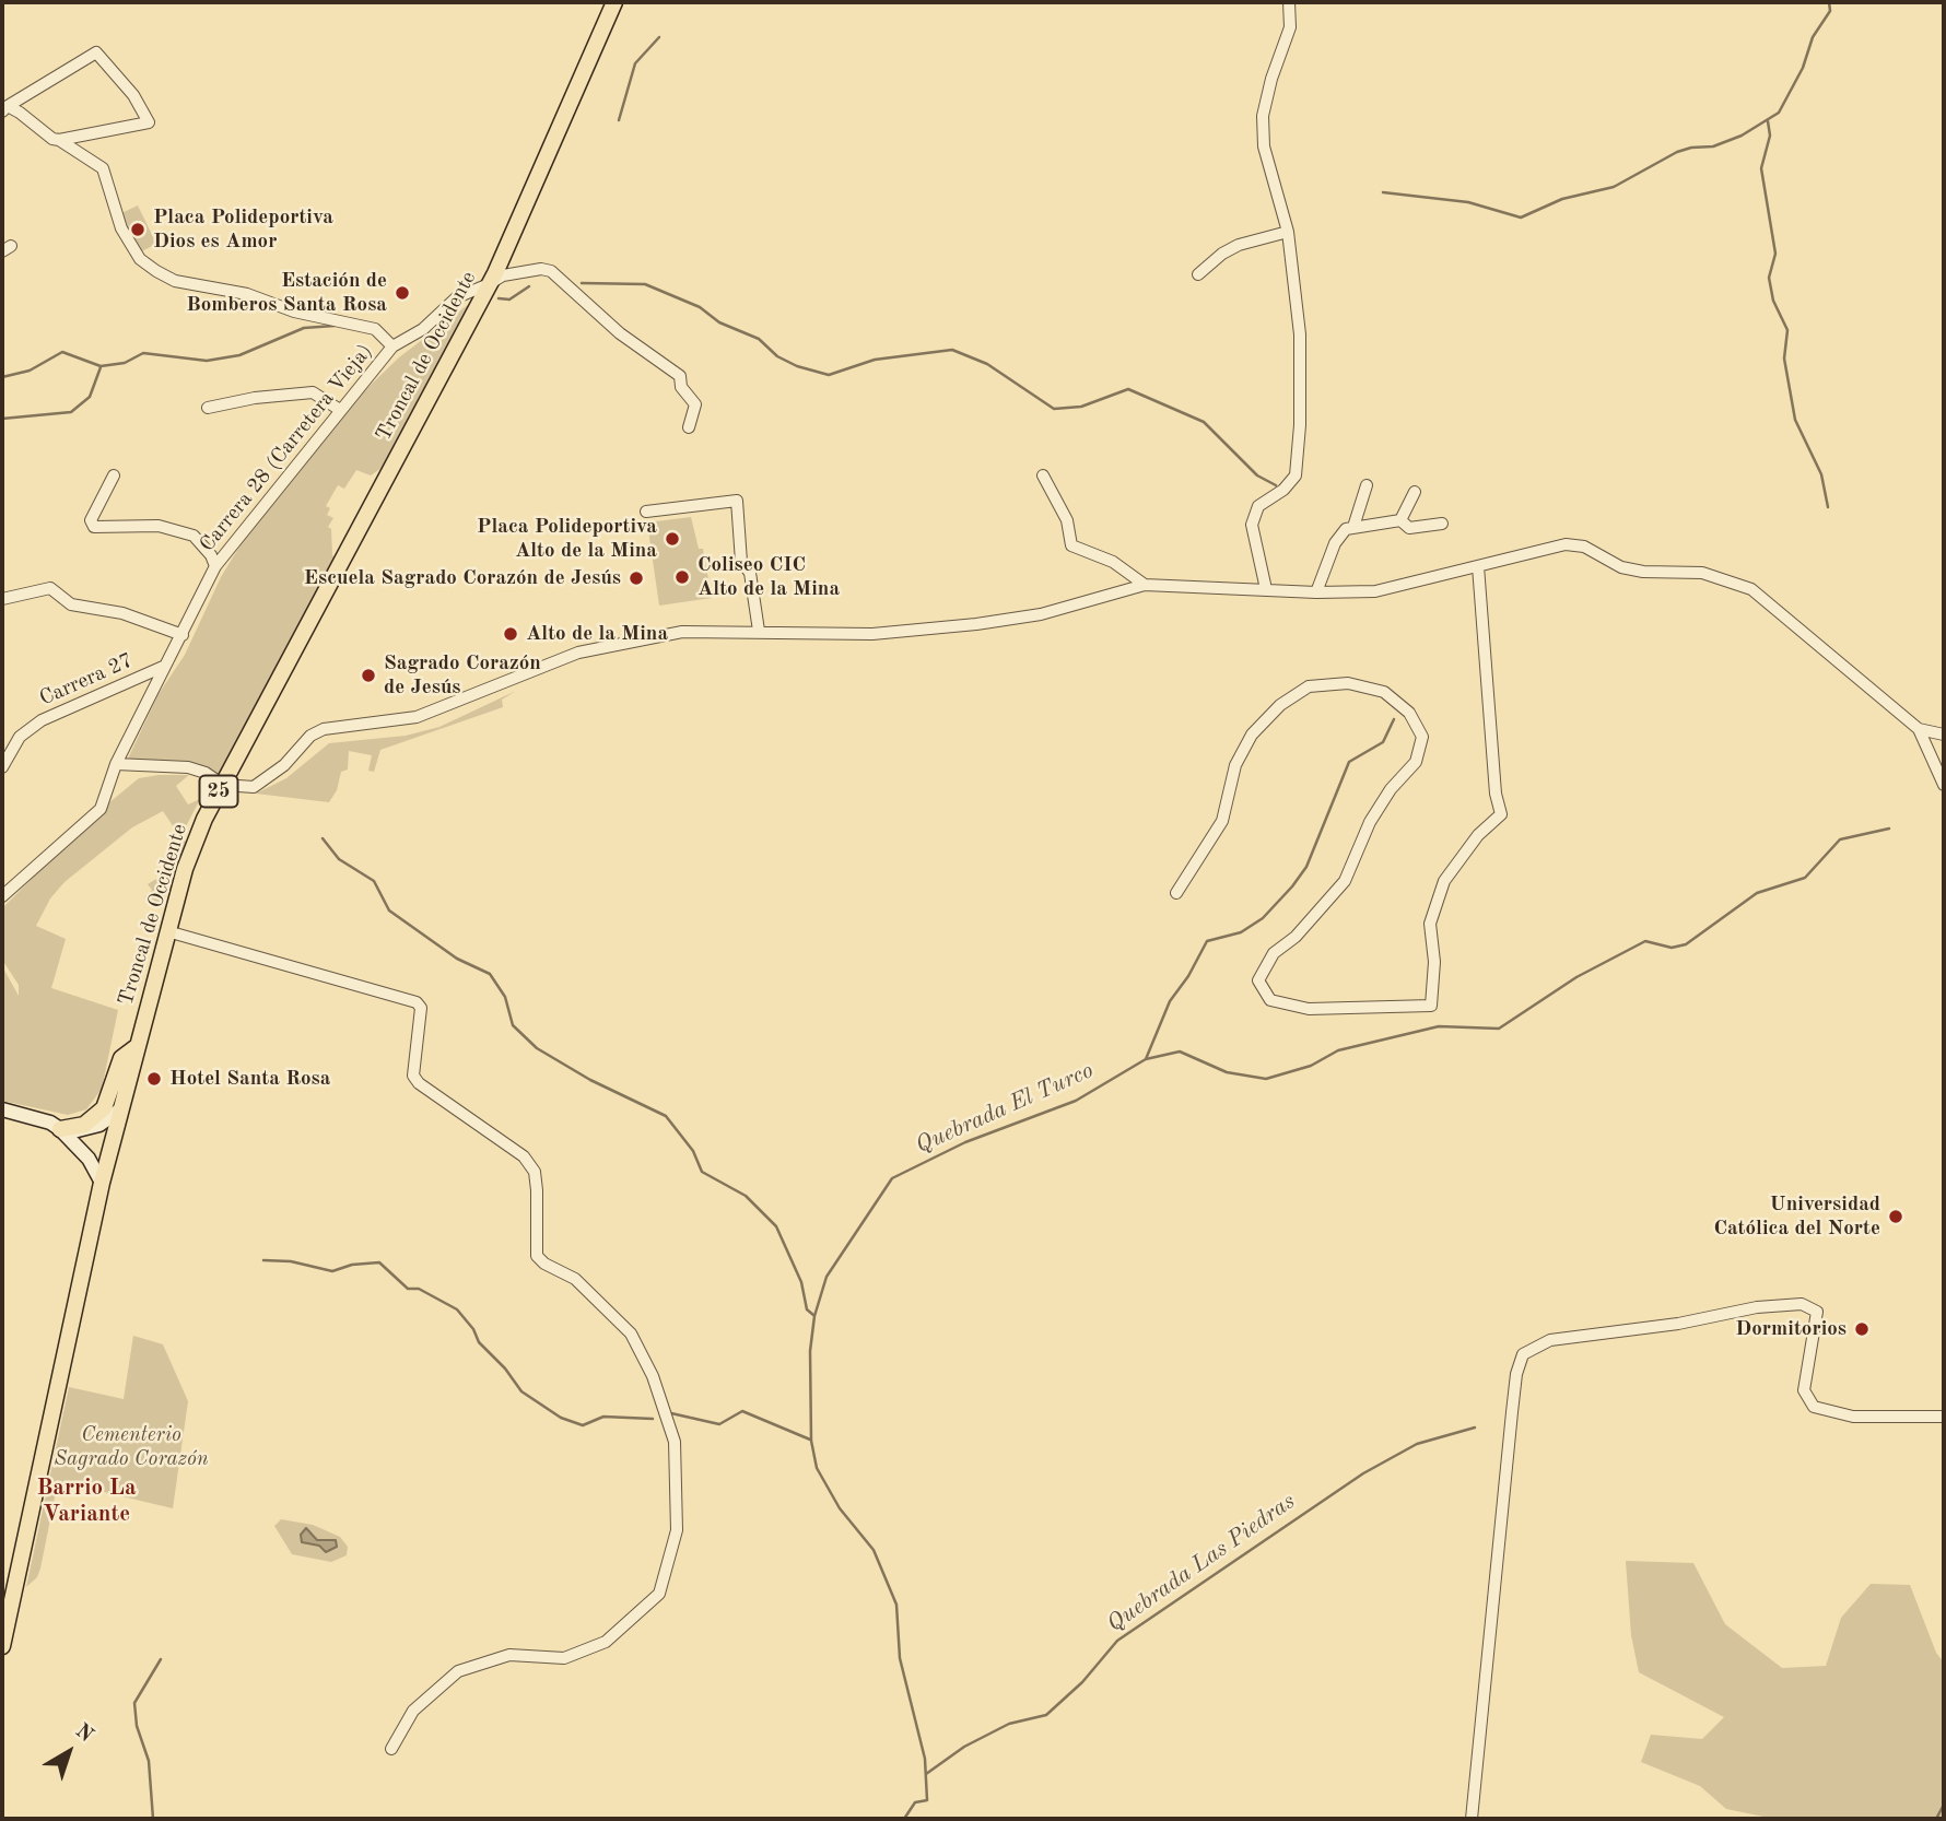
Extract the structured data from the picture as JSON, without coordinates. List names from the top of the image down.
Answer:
{
  "streets": {
    "main road": ["Troncal de Occidente", "25"],
    "street": ["Carrera 28 (Carretera Vieja)", "Carrera 27"]
  },
  "crossings": [
    ["Troncal de Occidente", "Carrera 28 (Carretera Vieja)"],
    ["Carrera 28 (Carretera Vieja)", "Carrera 27"]
  ],
  "districts": ["Barrio La Variante"],
  "water": ["Quebrada El Turco", "Quebrada Las Piedras"],
  "parks": ["Cementerio Sagrado Corazón"],
  "places": [
    "Placa Polideportiva Dios es Amor",
    "Estación de Bomberos Santa Rosa",
    "Placa Polideportiva Alto de la Mina",
    "Coliseo CIC Alto de la Mina",
    "Escuela Sagrado Corazón de Jesús",
    "Alto de la Mina",
    "Sagrado Corazón de Jesús",
    "Hotel Santa Rosa",
    "Universidad Católica del Norte",
    "Dormitorios"
  ],
  "north": "top right"
}
